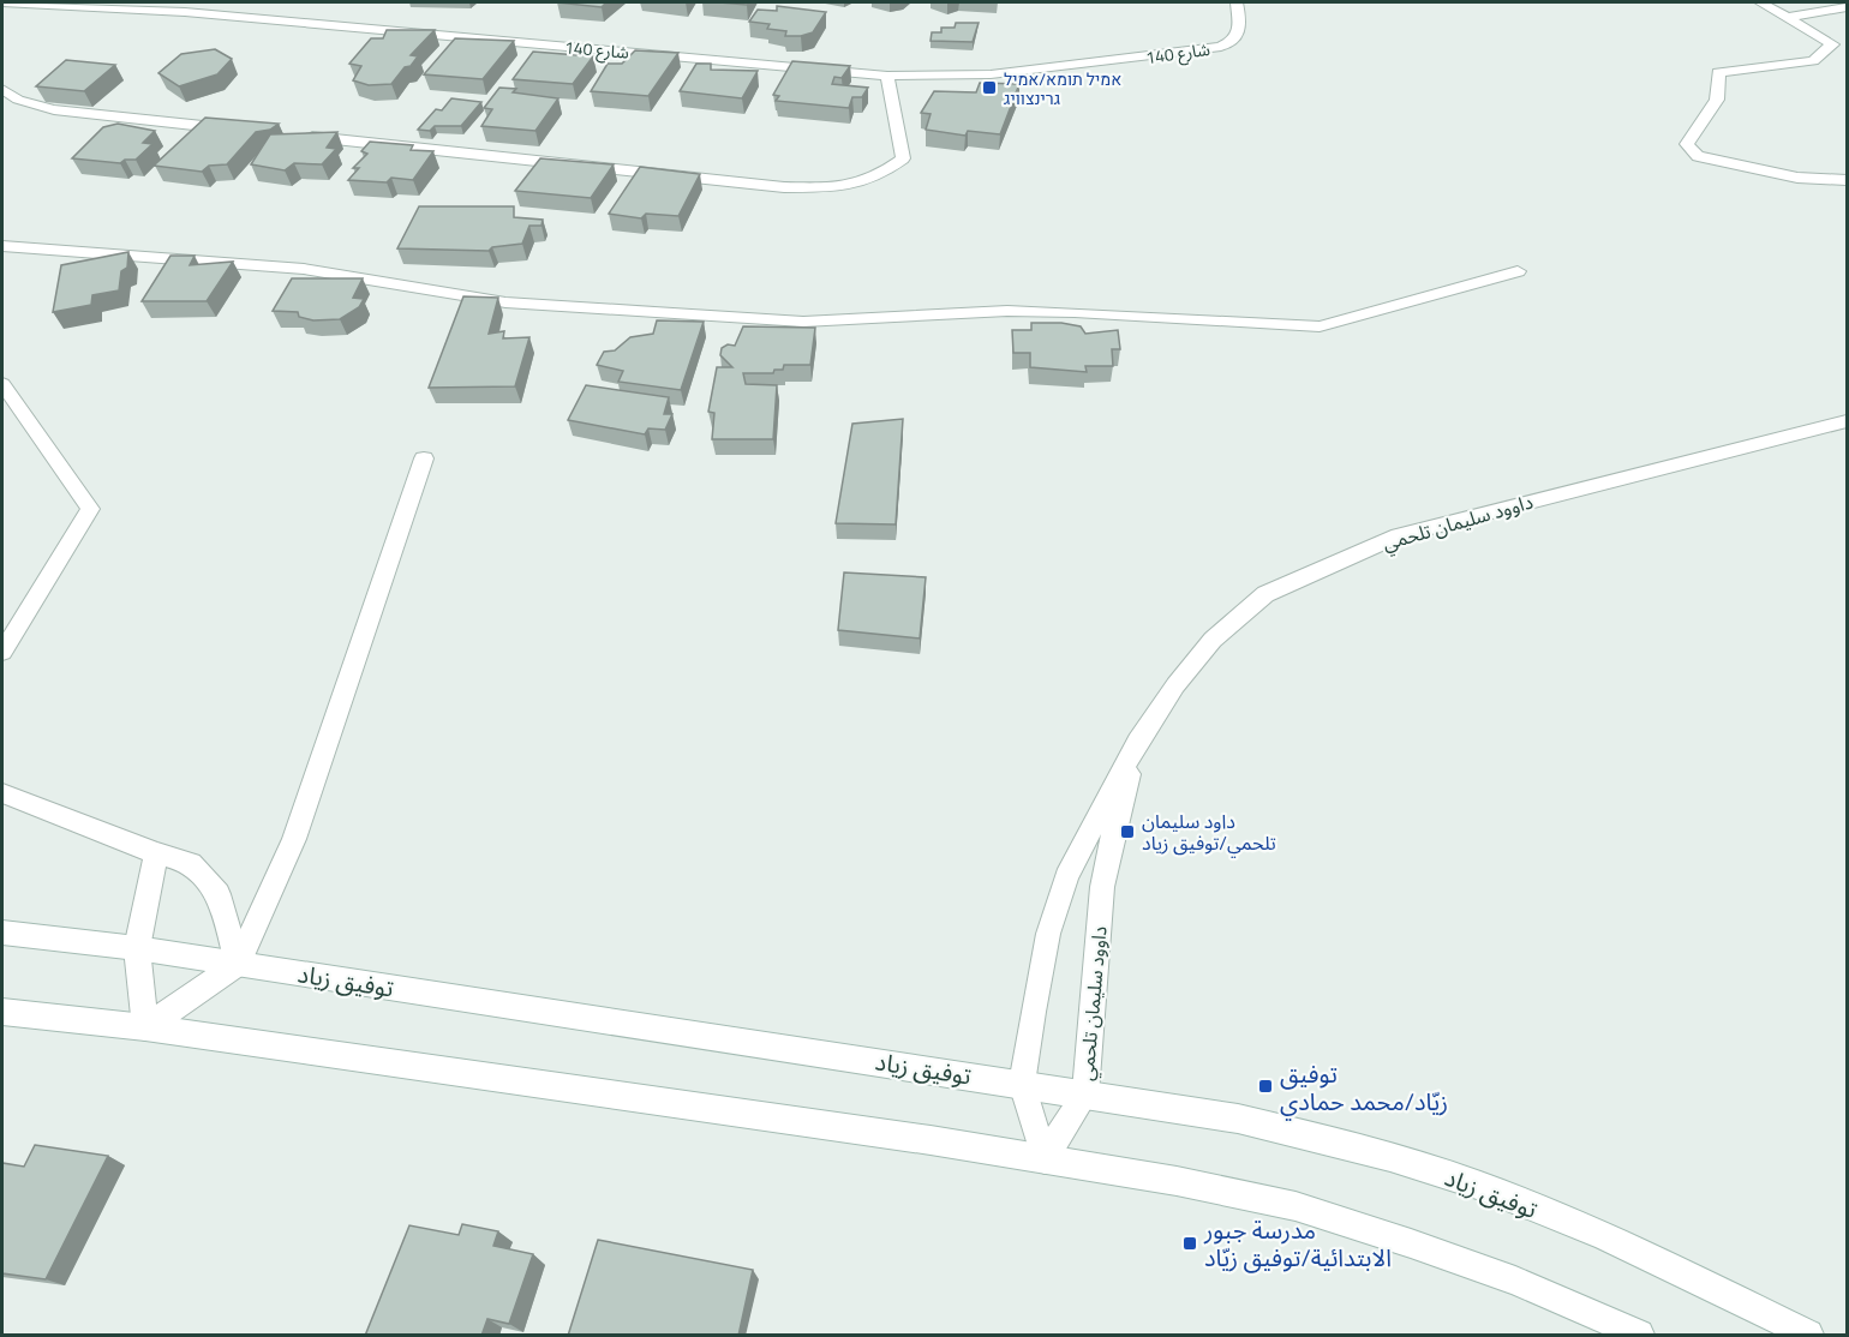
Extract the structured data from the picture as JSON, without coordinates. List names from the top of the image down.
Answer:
{
  "streets": {
    "street": ["شارع 140", "داوود سليمان تلحمي", "توفيق زياد"]
  },
  "crossings": [
    ["داوود سليمان تلحمي", "توفيق زياد"]
  ],
  "places": {
    "transit": [
      "אמיל תומא/אמיל גרינצוויג",
      "داود سليمان تلحمي/توفيق زياد",
      "توفيق زيّاد/محمد حمادي",
      "مدرسة جبور الابتدائية/توفيق زيّاد"
    ]
  }
}
